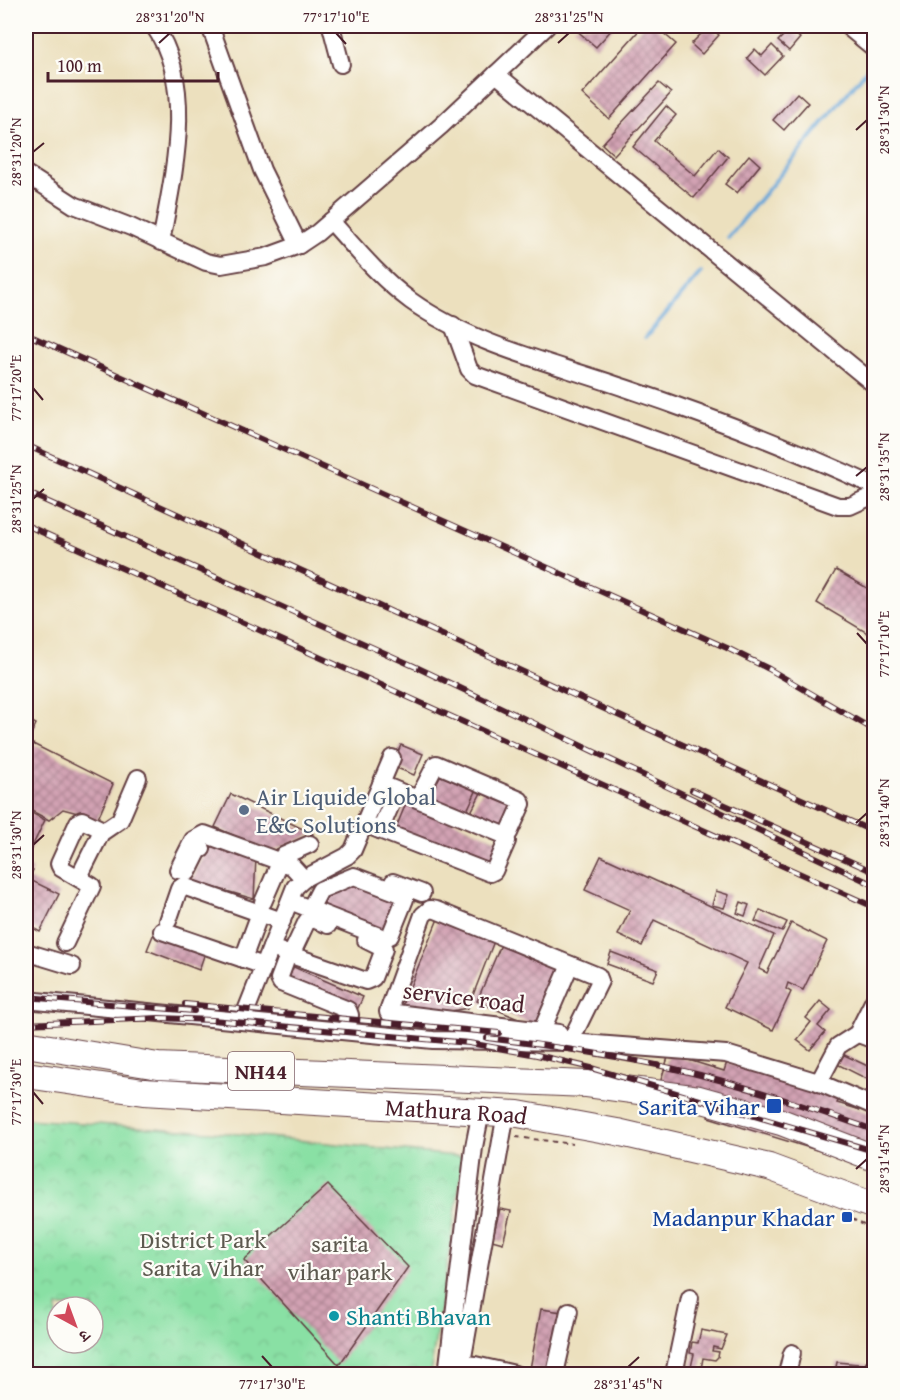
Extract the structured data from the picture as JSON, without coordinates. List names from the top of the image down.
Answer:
{
  "streets": {
    "highway": ["NH44", "Mathura Road"],
    "street": ["service road"]
  },
  "parks": ["District Park Sarita Vihar", "sarita vihar park"],
  "places": {
    "other": ["Air Liquide Global E&C Solutions", "Shanti Bhavan"],
    "transit": ["Sarita Vihar", "Madanpur Khadar"]
  },
  "scale_bar": "100 m",
  "north": "bottom right",
  "coordinates": [
    "28°31'20\"N",
    "77°17'10\"E",
    "28°31'25\"N",
    "28°31'30\"N",
    "77°17'20\"E",
    "28°31'35\"N",
    "28°31'40\"N",
    "77°17'30\"E",
    "28°31'45\"N"
  ]
}
